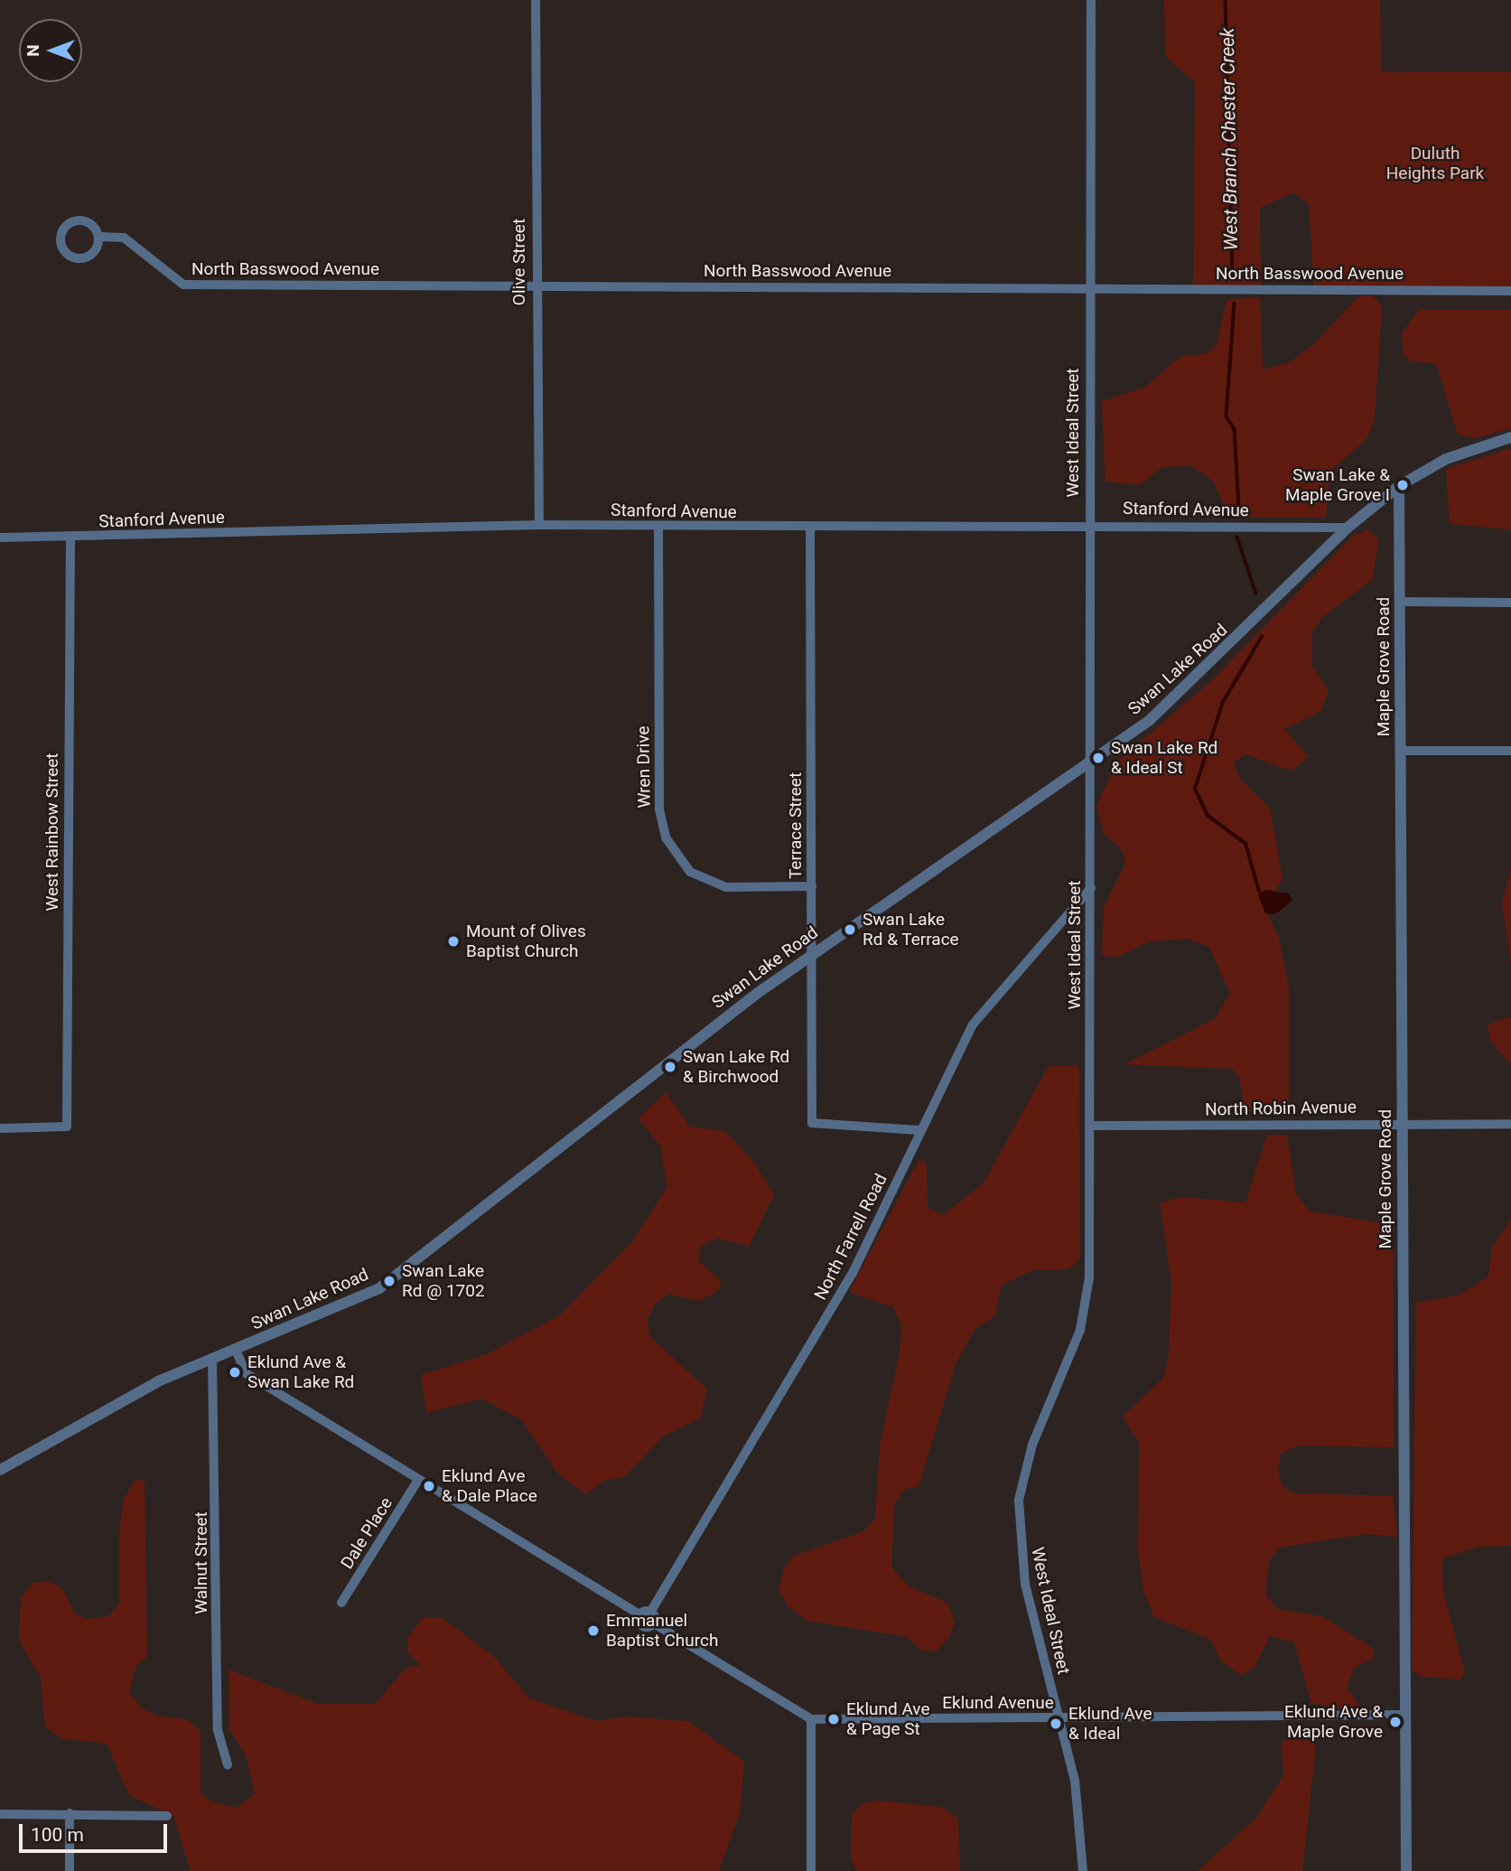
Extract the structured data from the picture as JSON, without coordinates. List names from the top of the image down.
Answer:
{
  "streets": {
    "street": [
      "Olive Street",
      "North Basswood Avenue",
      "West Ideal Street",
      "Stanford Avenue",
      "Maple Grove Road",
      "Swan Lake Road",
      "Wren Drive",
      "Terrace Street",
      "West Rainbow Street",
      "North Robin Avenue",
      "North Farrell Road",
      "Dale Place",
      "Walnut Street",
      "Eklund Avenue"
    ]
  },
  "crossings": [
    ["Olive Street", "North Basswood Avenue"],
    ["Olive Street", "Stanford Avenue"],
    ["North Basswood Avenue", "West Ideal Street"],
    ["West Ideal Street", "Stanford Avenue"],
    ["West Ideal Street", "Swan Lake Road"],
    ["West Ideal Street", "North Robin Avenue"],
    ["West Ideal Street", "North Farrell Road"],
    ["West Ideal Street", "Eklund Avenue"],
    ["Stanford Avenue", "Swan Lake Road"],
    ["Stanford Avenue", "Wren Drive"],
    ["Stanford Avenue", "Terrace Street"],
    ["Stanford Avenue", "West Rainbow Street"],
    ["Maple Grove Road", "Swan Lake Road"],
    ["Maple Grove Road", "North Robin Avenue"],
    ["Maple Grove Road", "Eklund Avenue"],
    ["Swan Lake Road", "Terrace Street"],
    ["Swan Lake Road", "Walnut Street"],
    ["Wren Drive", "Terrace Street"],
    ["Terrace Street", "North Farrell Road"]
  ],
  "water": ["West Branch Chester Creek"],
  "parks": ["Duluth Heights Park"],
  "places": [
    "Swan Lake & Maple Grove I",
    "Swan Lake Rd & Ideal St",
    "Swan Lake Rd & Terrace",
    "Mount of Olives Baptist Church",
    "Swan Lake Rd & Birchwood",
    "Swan Lake Rd @ 1702",
    "Eklund Ave & Swan Lake Rd",
    "Eklund Ave & Dale Place",
    "Emmanuel Baptist Church",
    "Eklund Ave & Page St",
    "Eklund Ave & Maple Grove",
    "Eklund Ave & Ideal"
  ],
  "scale_bar": "100 m",
  "north": "left"
}
